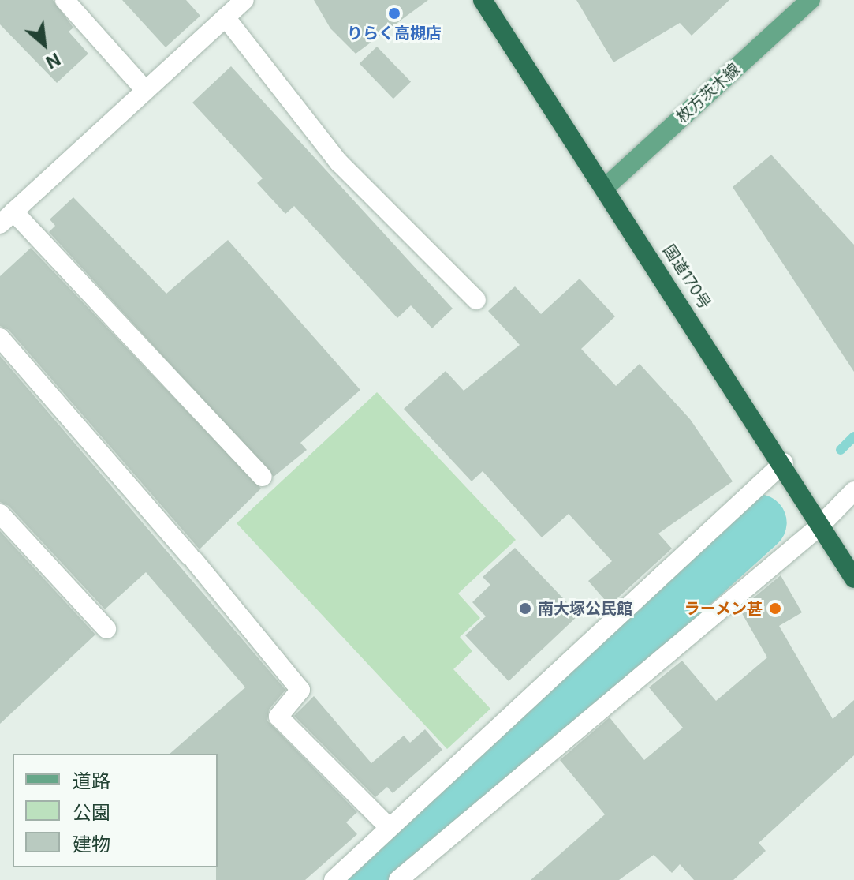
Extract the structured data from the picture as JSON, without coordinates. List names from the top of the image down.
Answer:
{
  "streets": {
    "highway": ["国道170号"],
    "main road": ["枚方茨木線"]
  },
  "crossings": [
    ["枚方茨木線", "国道170号"]
  ],
  "places": ["りらく高槻店", "南大塚公民館", "ラーメン甚"],
  "legend": ["道路", "公園", "建物"],
  "north": "bottom right"
}
